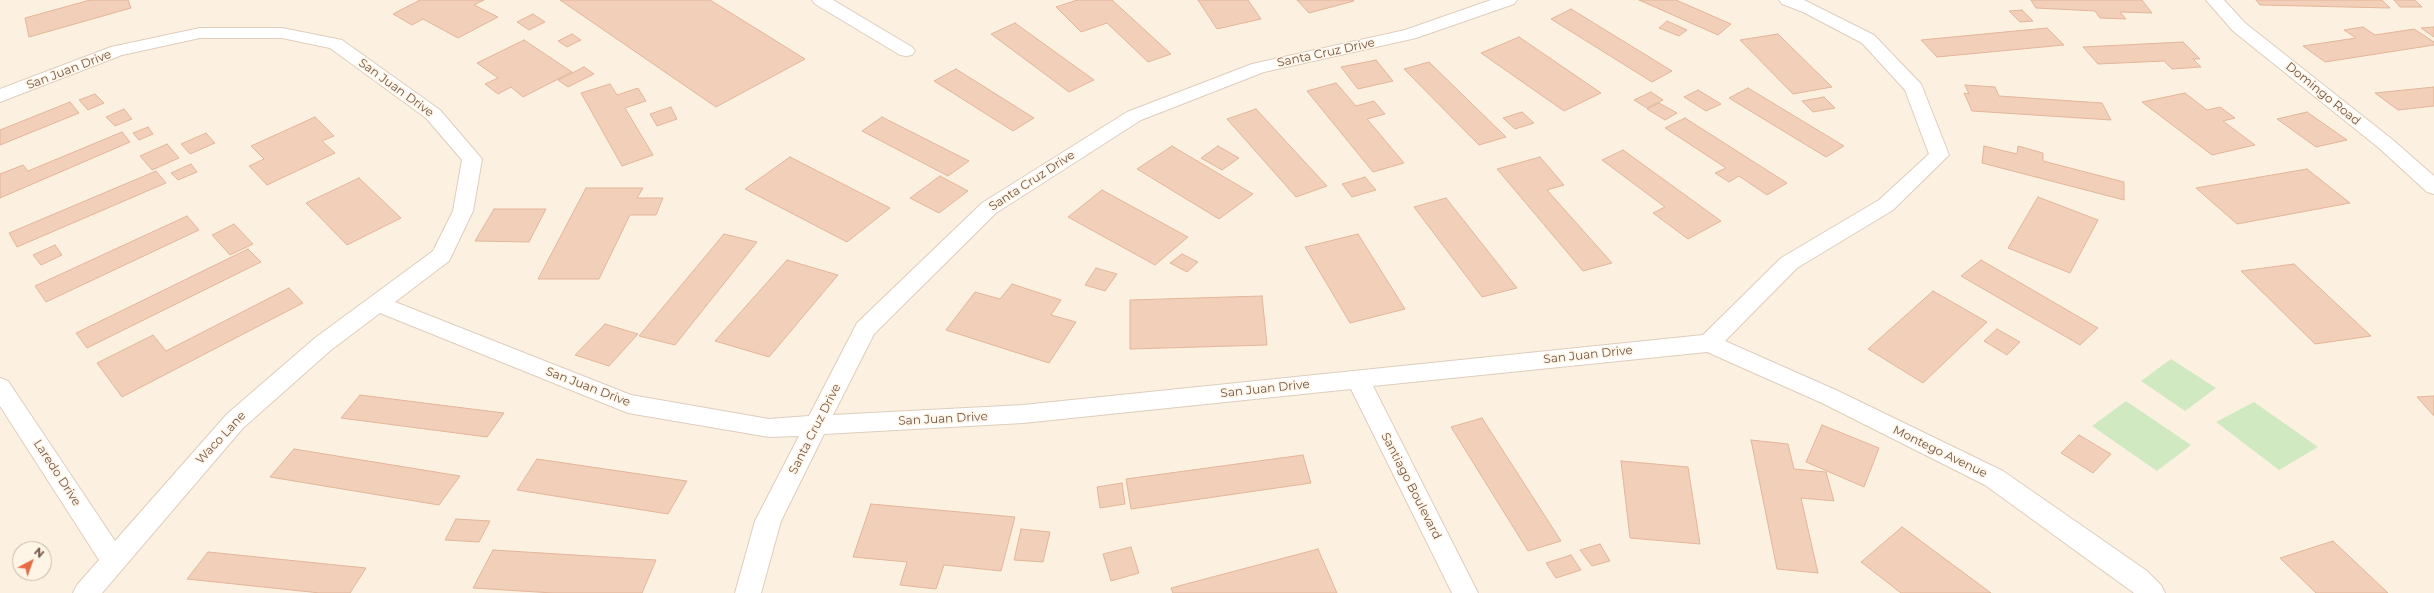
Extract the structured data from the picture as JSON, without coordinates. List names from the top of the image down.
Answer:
{
  "streets": {
    "street": [
      "Santa Cruz Drive",
      "San Juan Drive",
      "Domingo Road",
      "Waco Lane",
      "Montego Avenue",
      "Laredo Drive",
      "Santiago Boulevard"
    ]
  },
  "crossings": [
    ["Santa Cruz Drive", "San Juan Drive"],
    ["San Juan Drive", "Waco Lane"],
    ["San Juan Drive", "Montego Avenue"],
    ["San Juan Drive", "Santiago Boulevard"],
    ["Waco Lane", "Laredo Drive"]
  ],
  "north": "top right"
}
